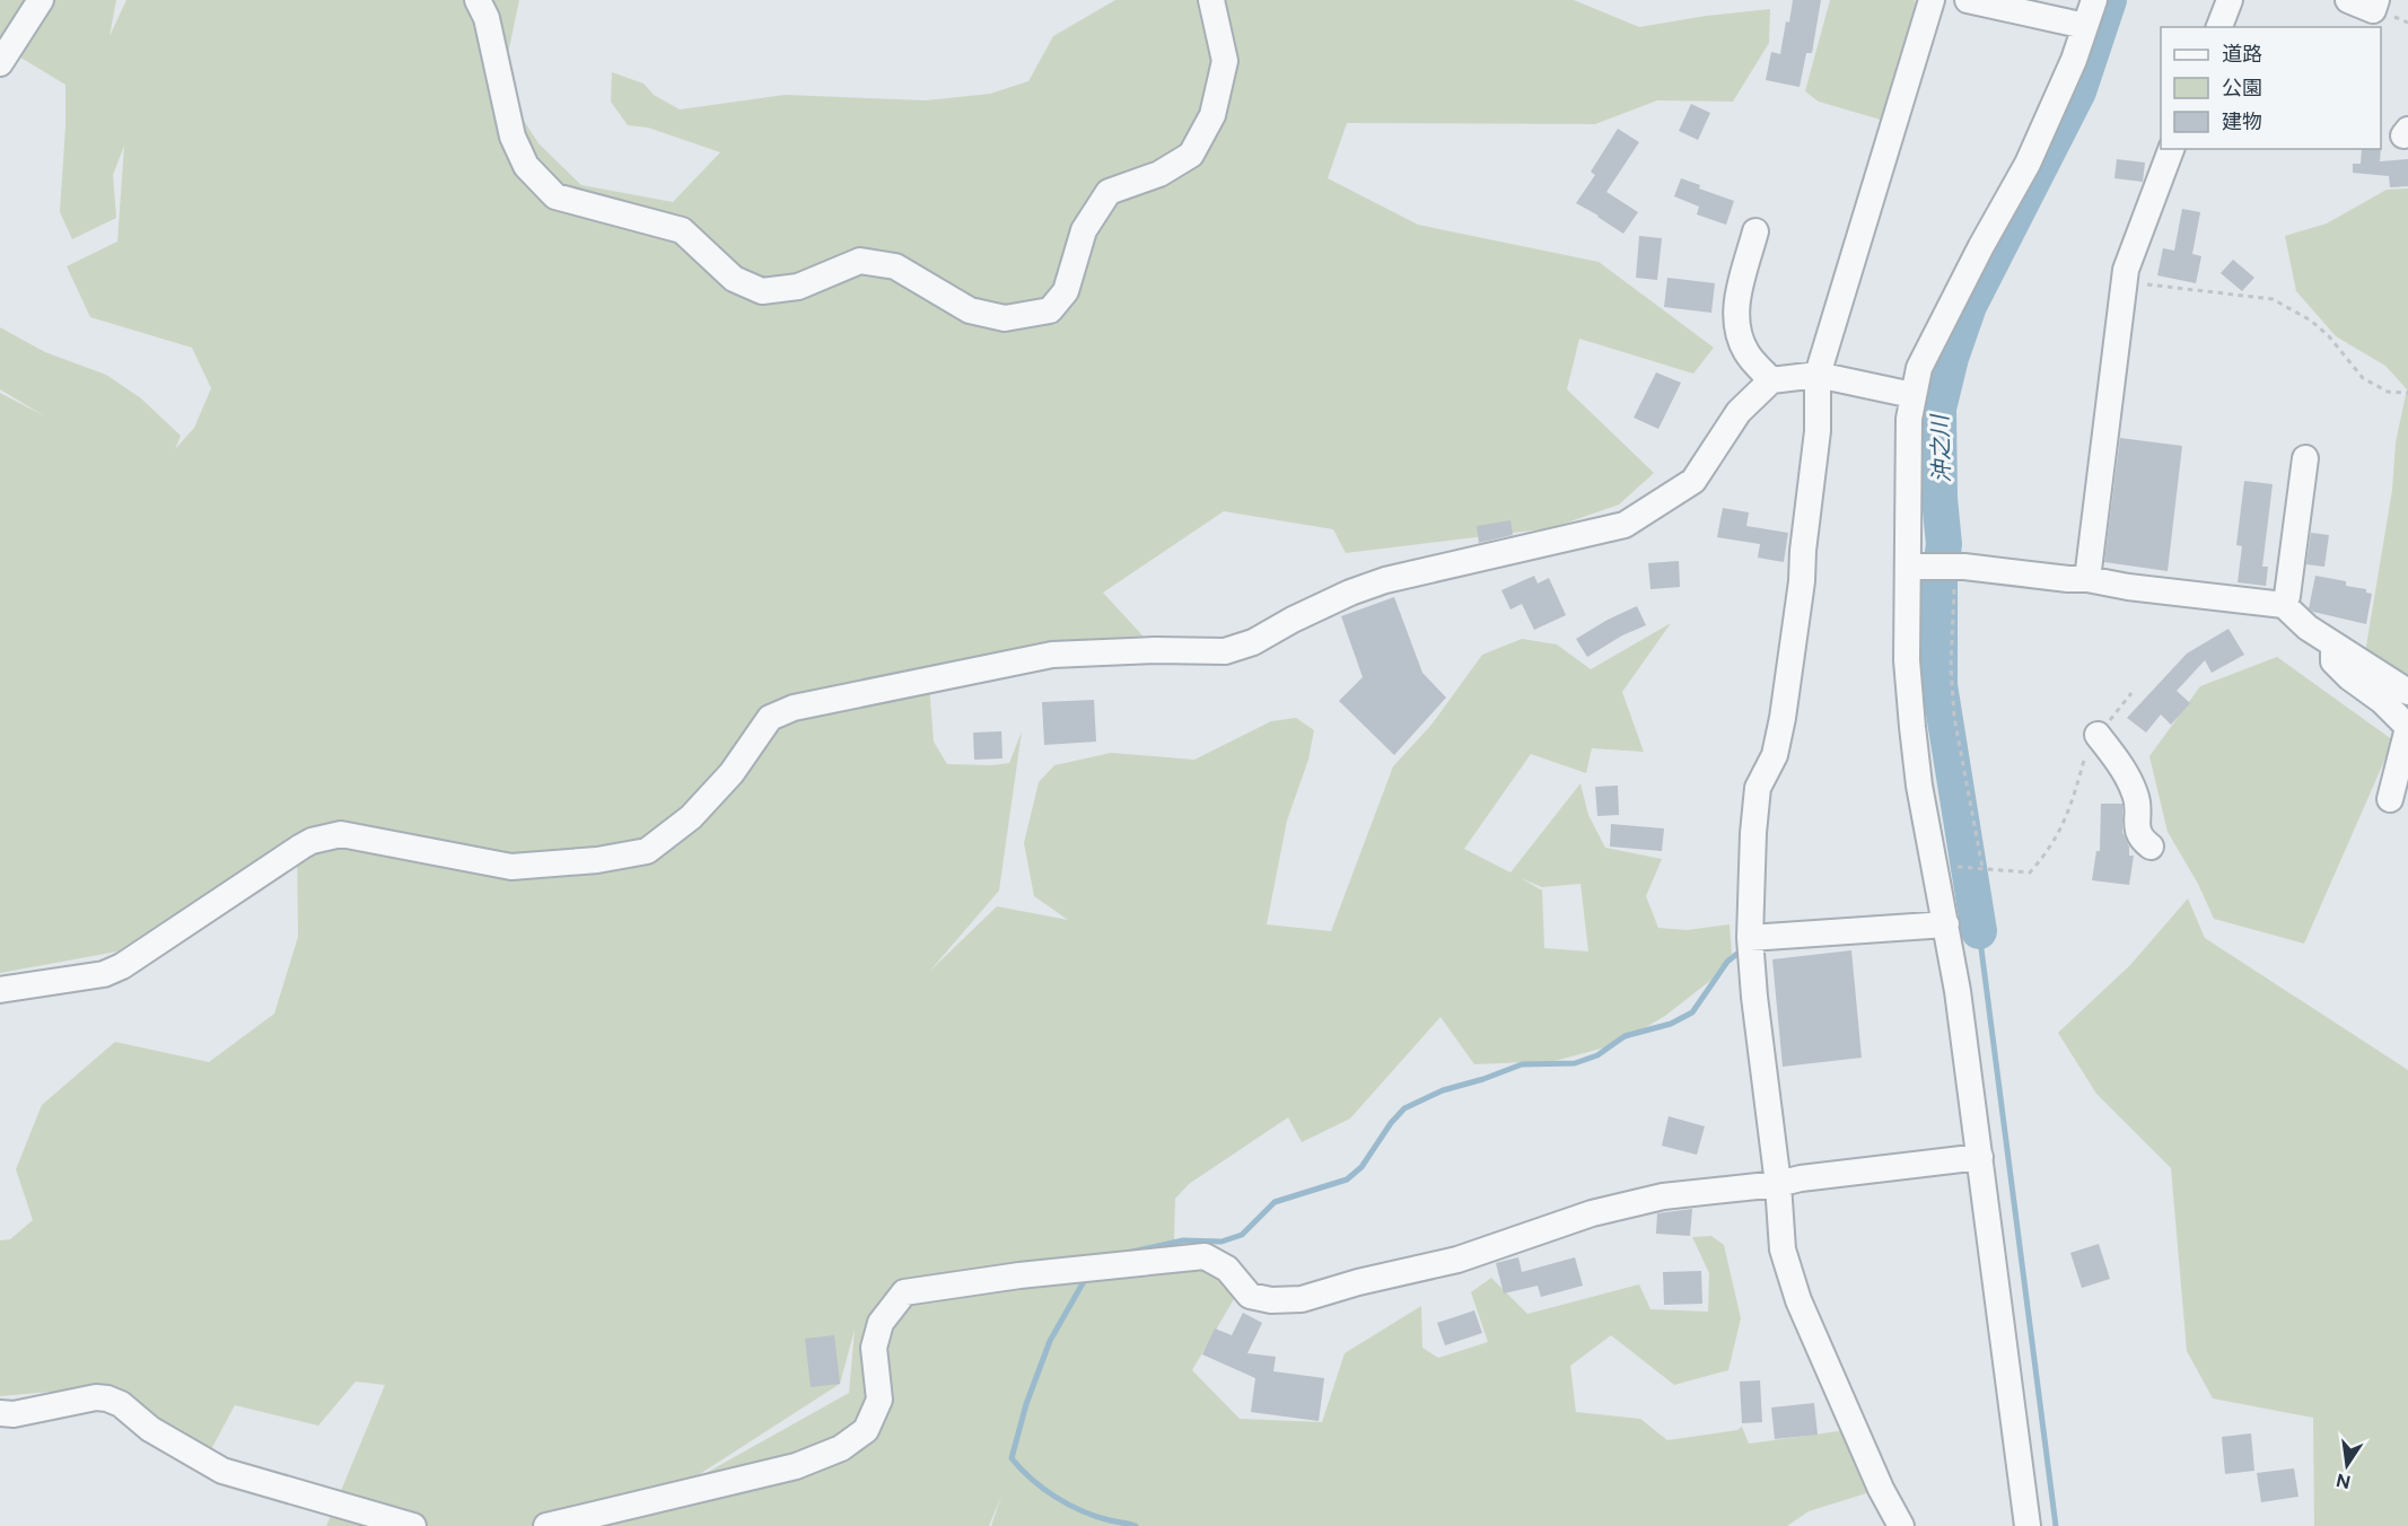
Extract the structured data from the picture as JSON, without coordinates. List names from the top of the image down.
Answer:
{
  "water": ["沖之川"],
  "legend": ["道路", "公園", "建物"],
  "north": "bottom"
}
